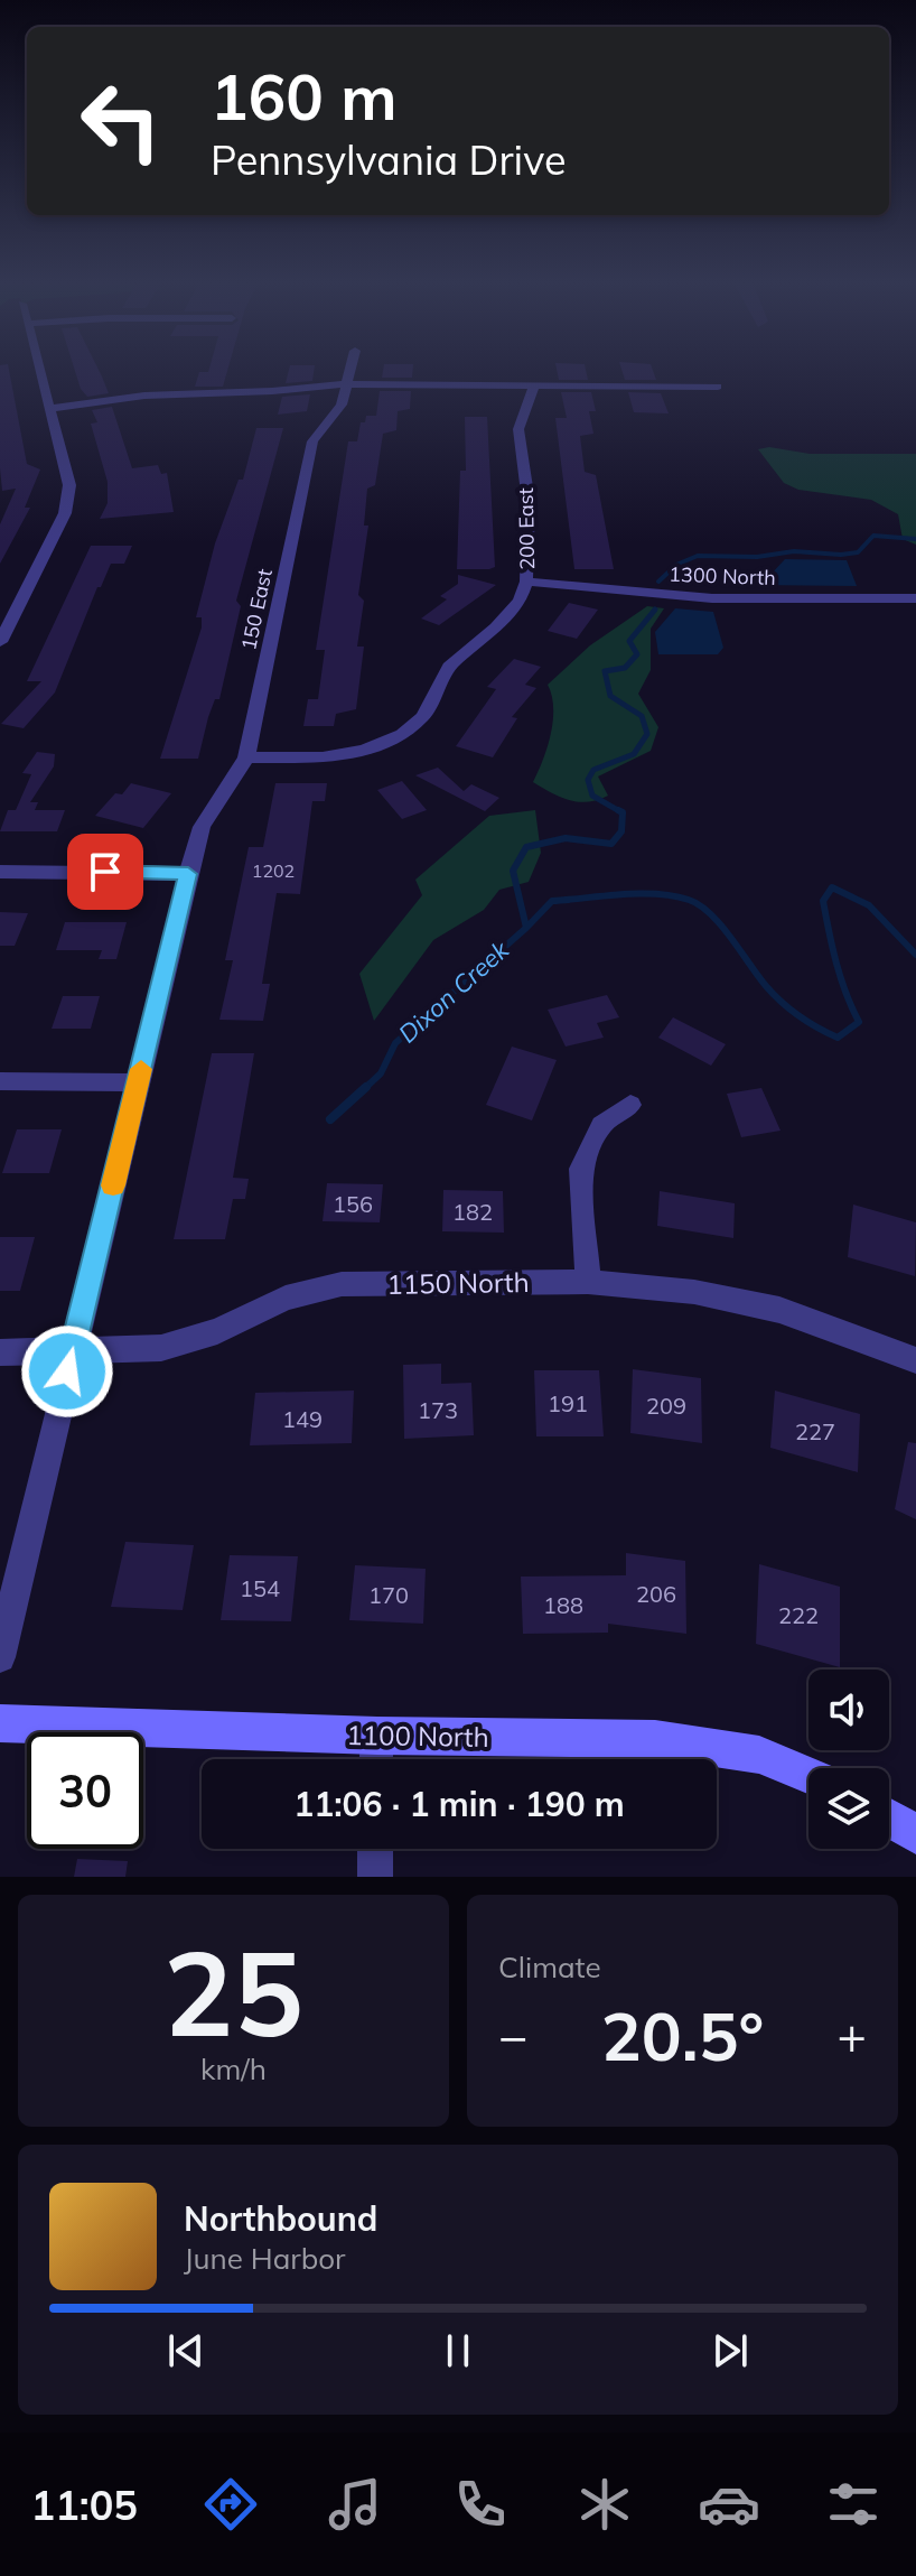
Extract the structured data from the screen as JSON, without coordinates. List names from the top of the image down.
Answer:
{
  "streets": {
    "street": [
      "200 East",
      "1300 North",
      "150 East",
      "1150 North",
      "1100 North"
    ]
  },
  "crossings": [
    ["200 East", "1300 North"],
    ["200 East", "150 East"],
    ["150 East", "1150 North"]
  ],
  "water": ["Dixon Creek"],
  "house_numbers": [
    "1202",
    "156",
    "182",
    "191",
    "209",
    "173",
    "149",
    "227",
    "154",
    "206",
    "170",
    "188",
    "222"
  ],
  "page": {
    "turn": ["160 m", "Pennsylvania Drive"],
    "limit": "30",
    "trip": "11:06 · 1 min · 190 m",
    "tile": [
      ["25", "km/h"],
      "Climate"
    ],
    "heat": ["−", "20.5°", "+"],
    "song": ["Northbound", "June Harbor"],
    "tabs": "11:05"
  }
}
